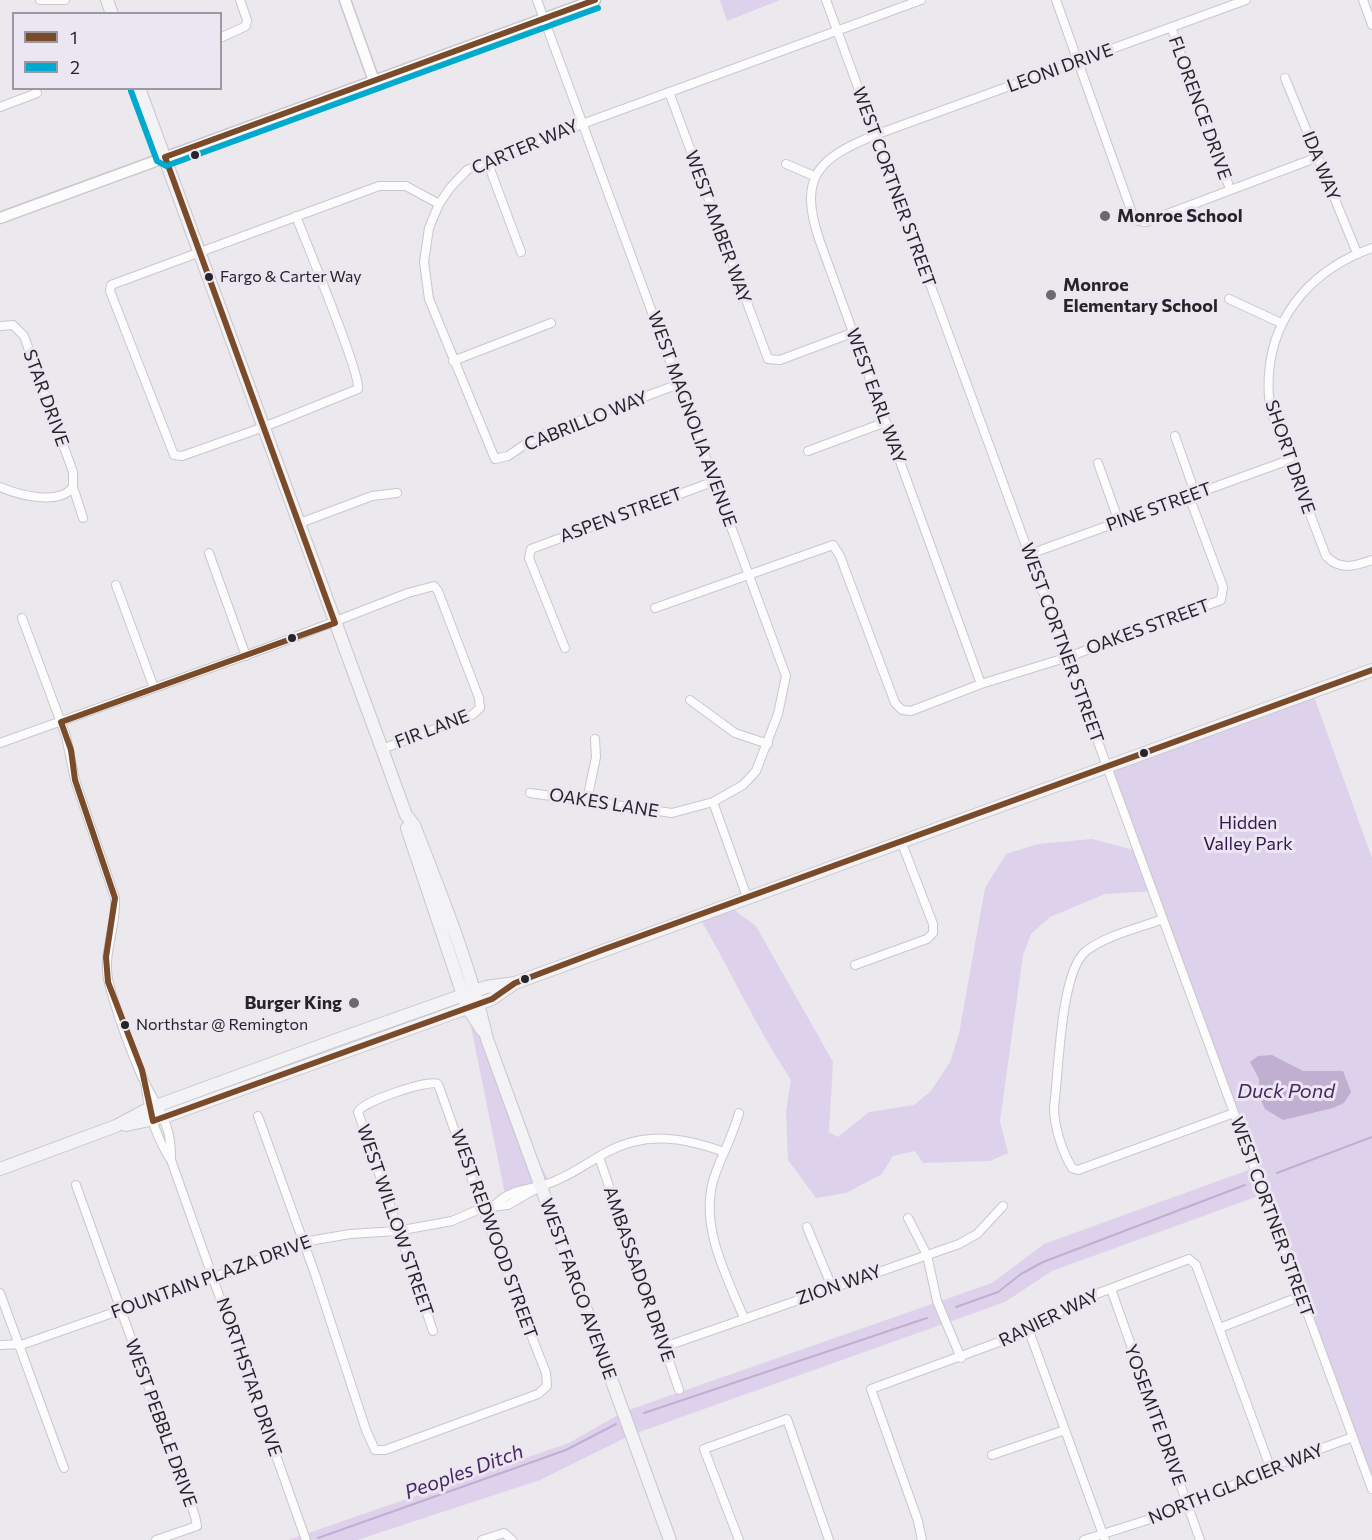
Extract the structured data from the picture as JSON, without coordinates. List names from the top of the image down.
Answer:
{
  "streets": {
    "main road": ["WEST FARGO AVENUE"],
    "street": [
      "LEONI DRIVE",
      "FLORENCE DRIVE",
      "CARTER WAY",
      "IDA WAY",
      "WEST CORTNER STREET",
      "WEST AMBER WAY",
      "WEST EARL WAY",
      "STAR DRIVE",
      "WEST MAGNOLIA AVENUE",
      "CABRILLO WAY",
      "SHORT DRIVE",
      "PINE STREET",
      "ASPEN STREET",
      "OAKES STREET",
      "FIR LANE",
      "OAKES LANE",
      "WEST WILLOW STREET",
      "WEST REDWOOD STREET",
      "AMBASSADOR DRIVE",
      "FOUNTAIN PLAZA DRIVE",
      "ZION WAY",
      "RANIER WAY",
      "NORTHSTAR DRIVE",
      "YOSEMITE DRIVE",
      "WEST PEBBLE DRIVE",
      "NORTH GLACIER WAY"
    ]
  },
  "crossings": [
    ["LEONI DRIVE", "FLORENCE DRIVE"],
    ["LEONI DRIVE", "WEST CORTNER STREET"],
    ["CARTER WAY", "WEST CORTNER STREET"],
    ["CARTER WAY", "WEST AMBER WAY"],
    ["CARTER WAY", "WEST MAGNOLIA AVENUE"],
    ["IDA WAY", "SHORT DRIVE"],
    ["WEST CORTNER STREET", "PINE STREET"],
    ["WEST CORTNER STREET", "OAKES STREET"],
    ["WEST CORTNER STREET", "NORTH GLACIER WAY"],
    ["WEST AMBER WAY", "WEST EARL WAY"],
    ["WEST EARL WAY", "OAKES STREET"],
    ["WEST MAGNOLIA AVENUE", "CABRILLO WAY"],
    ["WEST MAGNOLIA AVENUE", "ASPEN STREET"],
    ["WEST MAGNOLIA AVENUE", "OAKES STREET"],
    ["WEST MAGNOLIA AVENUE", "OAKES LANE"],
    ["SHORT DRIVE", "PINE STREET"],
    ["PINE STREET", "OAKES STREET"],
    ["FIR LANE", "WEST FARGO AVENUE"],
    ["WEST WILLOW STREET", "WEST REDWOOD STREET"],
    ["WEST WILLOW STREET", "FOUNTAIN PLAZA DRIVE"],
    ["WEST REDWOOD STREET", "FOUNTAIN PLAZA DRIVE"],
    ["AMBASSADOR DRIVE", "FOUNTAIN PLAZA DRIVE"],
    ["AMBASSADOR DRIVE", "ZION WAY"],
    ["FOUNTAIN PLAZA DRIVE", "WEST FARGO AVENUE"],
    ["FOUNTAIN PLAZA DRIVE", "NORTHSTAR DRIVE"],
    ["FOUNTAIN PLAZA DRIVE", "WEST PEBBLE DRIVE"],
    ["RANIER WAY", "YOSEMITE DRIVE"],
    ["YOSEMITE DRIVE", "NORTH GLACIER WAY"]
  ],
  "water": ["Duck Pond", "Peoples Ditch"],
  "parks": ["Hidden Valley Park"],
  "places": [
    "Monroe School",
    "Fargo & Carter Way",
    "Monroe Elementary School",
    "Burger King",
    "Northstar @ Remington"
  ],
  "lines": ["transit line 1", "transit line 2"],
  "legend": ["1", "2"]
}
